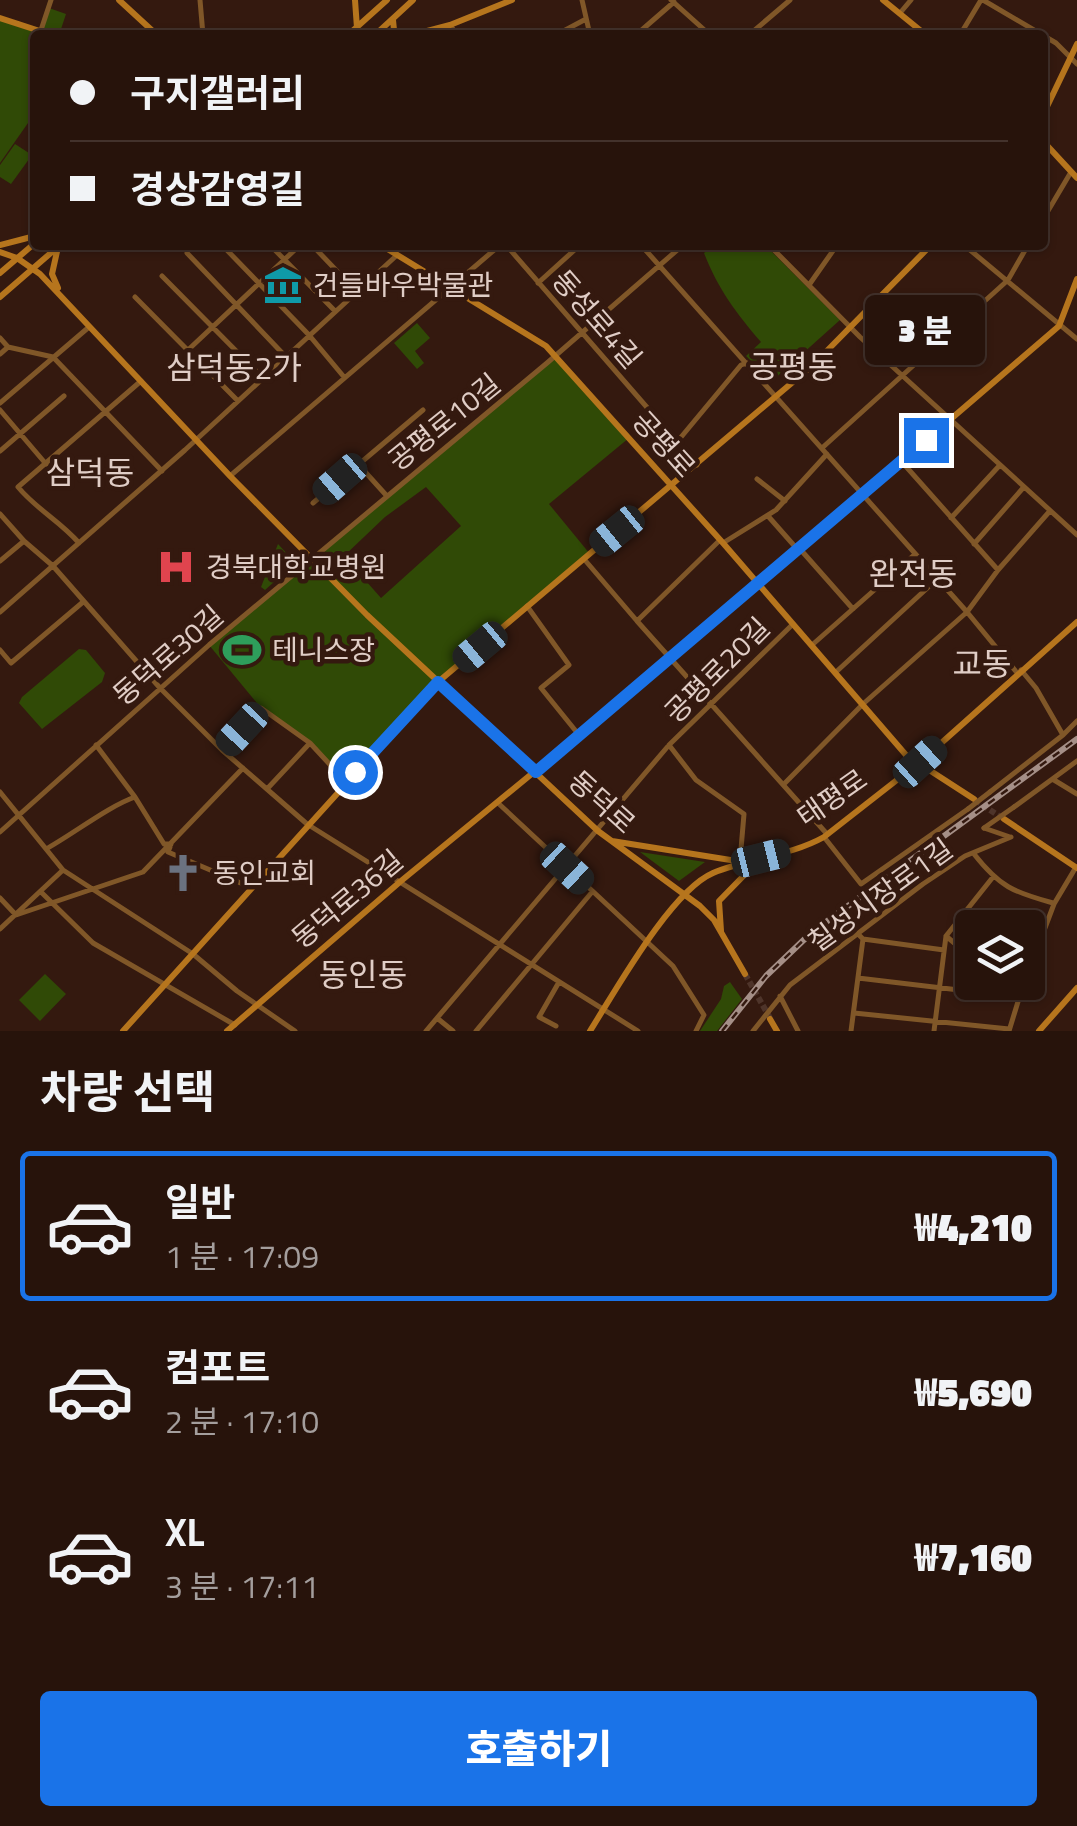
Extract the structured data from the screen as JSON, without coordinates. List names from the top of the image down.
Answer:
{
  "streets": {
    "main road": [
      "공평로",
      "태평로",
      "동덕로",
      "동덕로36길"
    ],
    "street": [
      "동성로4길",
      "공평로10길",
      "동덕로30길",
      "공평로20길",
      "칠성시장로1길"
    ]
  },
  "crossings": [
    ["동성로4길", "공평로10길"],
    ["공평로10길", "공평로"],
    ["공평로10길", "동덕로30길"],
    ["공평로10길", "동덕로"],
    ["공평로", "공평로20길"],
    ["공평로", "태평로"],
    ["공평로", "동덕로36길"],
    ["동덕로30길", "동덕로"],
    ["공평로20길", "동덕로"],
    ["태평로", "동덕로"],
    ["동덕로", "동덕로36길"]
  ],
  "districts": [
    "공평동",
    "삼덕동2가",
    "삼덕동",
    "완전동",
    "교동",
    "동인동"
  ],
  "places": {
    "museum": ["건들바우박물관"],
    "hospital": ["경북대학교병원"],
    "sports": ["테니스장"],
    "church": ["동인교회"]
  },
  "page": {
    "banner": ["구지갤러리", "경상감영길"],
    "bubble": "3 분",
    "heading": "차량 선택",
    "list": [
      {
        "name": "일반",
        "note": "1 분 · 17:09",
        "value": "₩4,210"
      },
      {
        "name": "컴포트",
        "note": "2 분 · 17:10",
        "value": "₩5,690"
      },
      {
        "name": "XL",
        "note": "3 분 · 17:11",
        "value": "₩7,160"
      }
    ],
    "buttons": "호출하기"
  }
}
